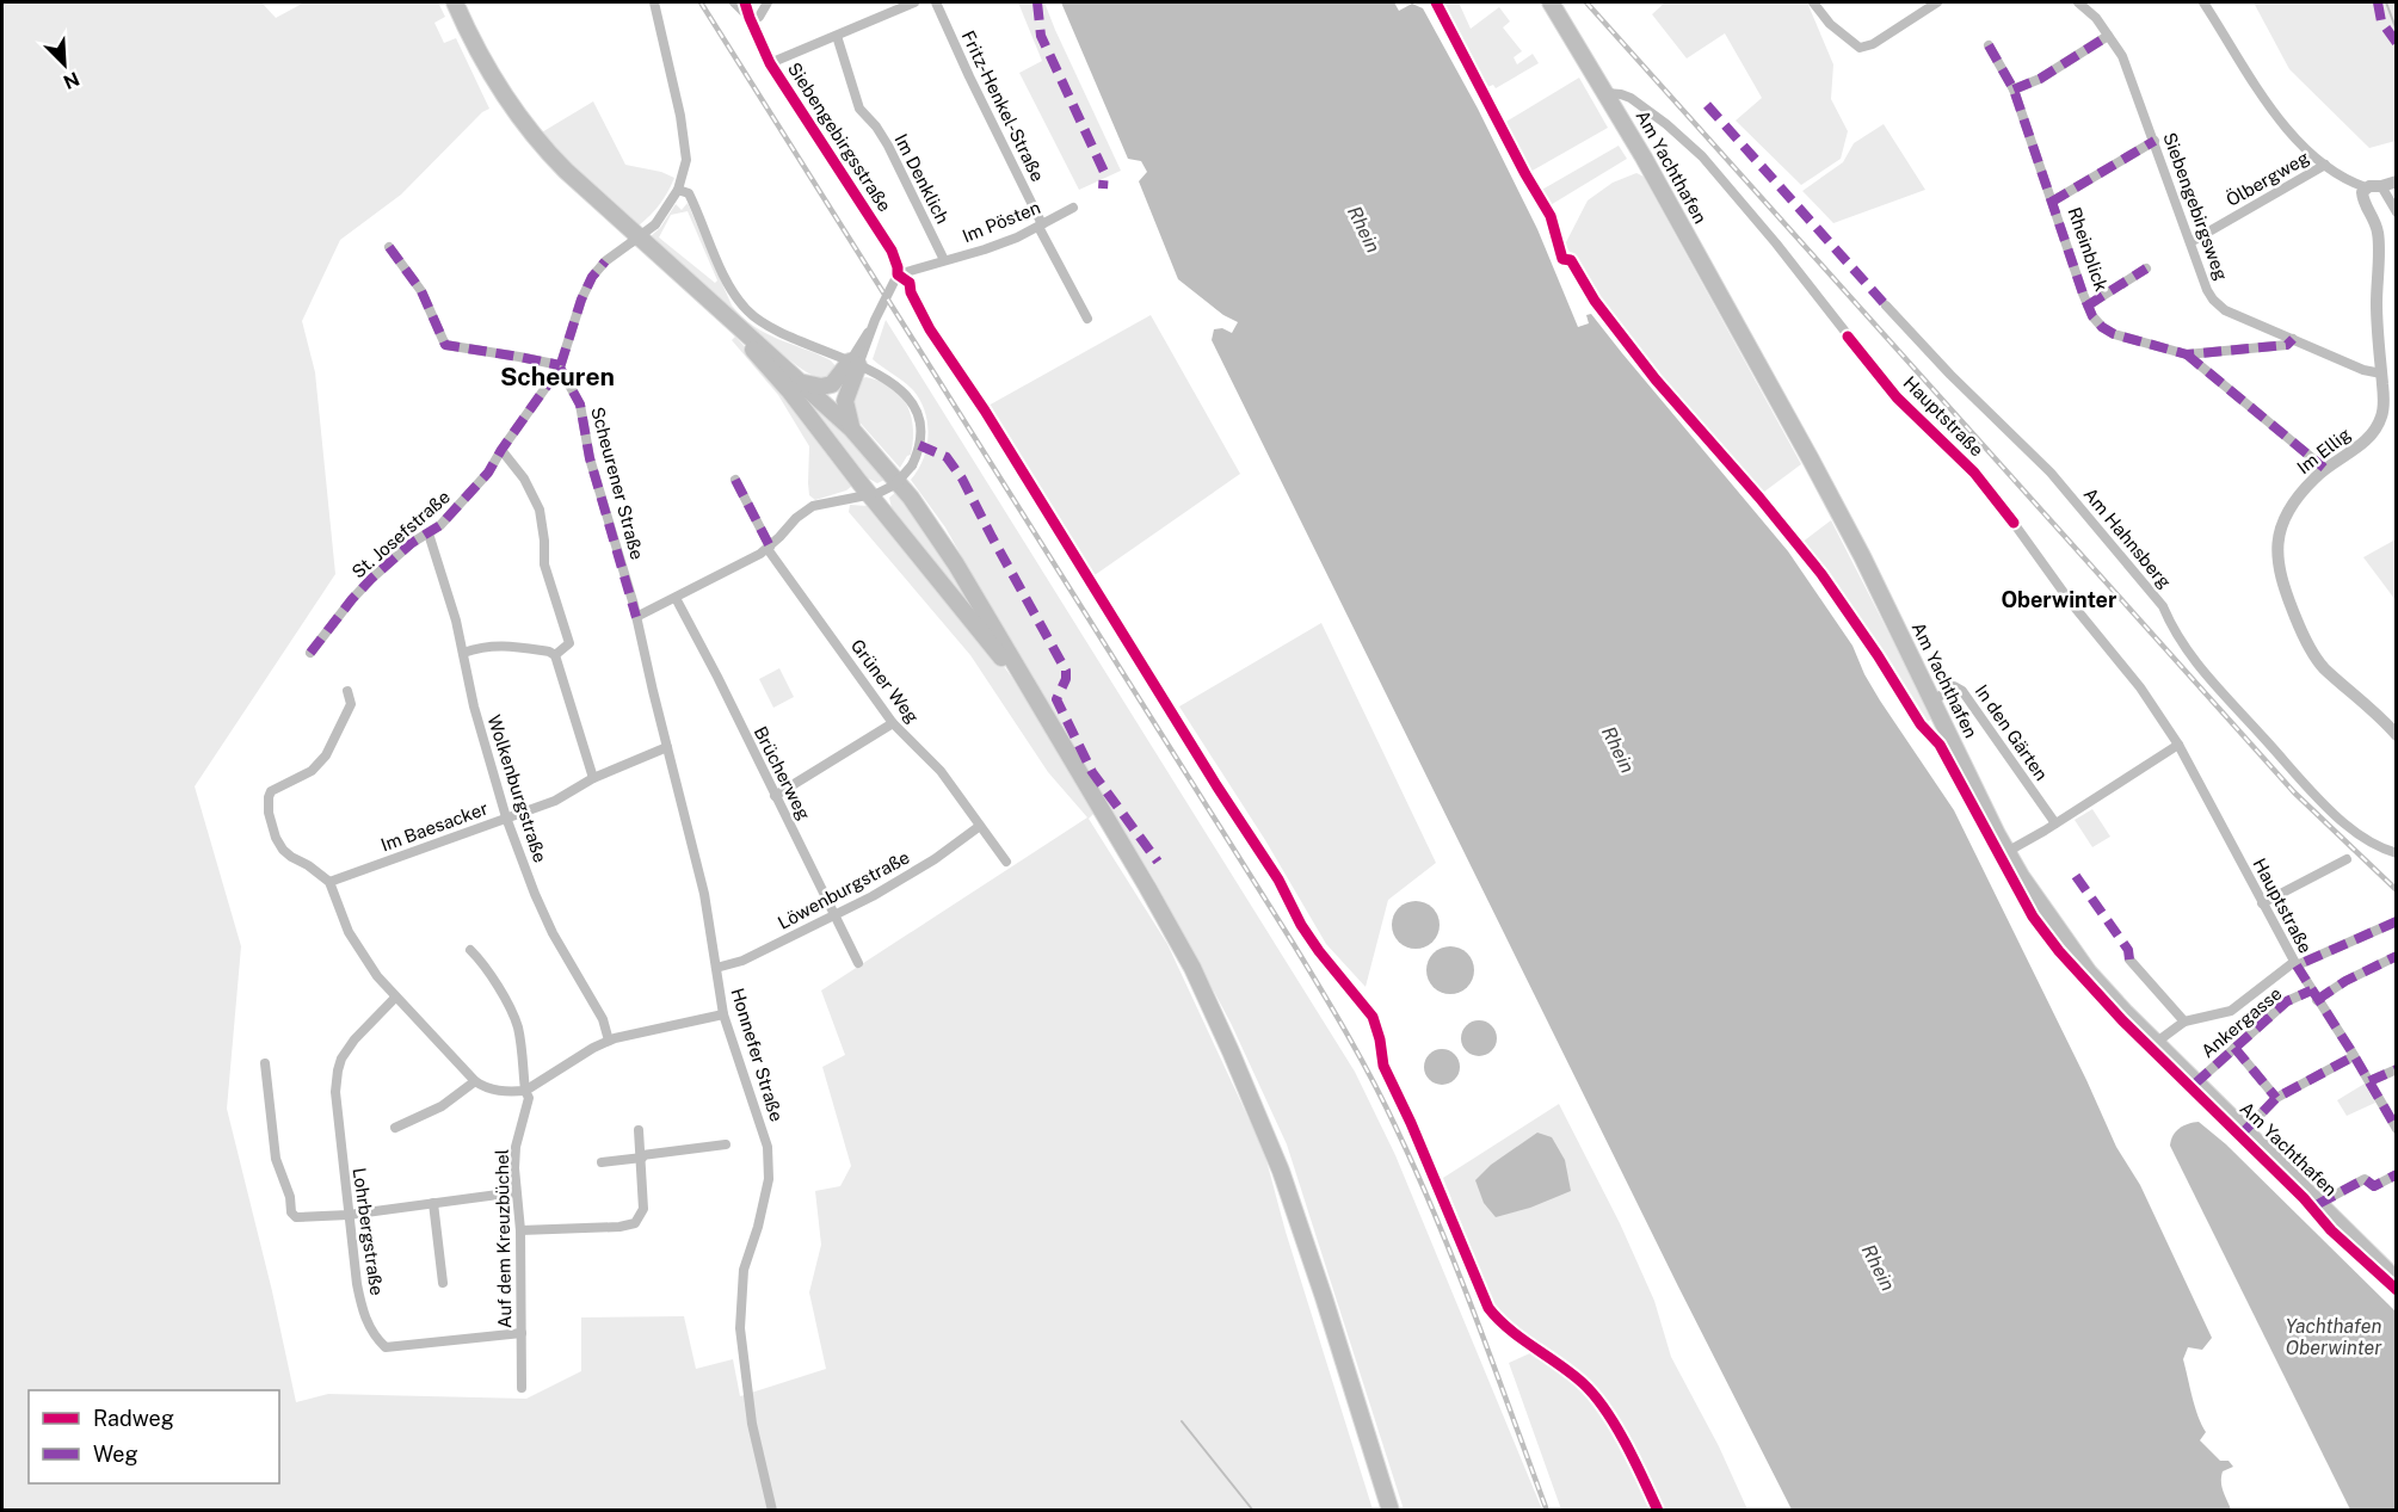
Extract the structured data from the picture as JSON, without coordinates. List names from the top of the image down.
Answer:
{
  "streets": {
    "main road": ["Am Yachthafen"],
    "street": [
      "Fritz-Henkel-Straße",
      "Siebengebirgsstraße",
      "Im Denklich",
      "Ölbergweg",
      "Siebengebirgsweg",
      "Im Pösten",
      "Rheinblick",
      "Hauptstraße",
      "Im Ellig",
      "Scheurener Straße",
      "St. Josefstraße",
      "Am Hahnsberg",
      "Grüner Weg",
      "In den Gärten",
      "Brücherweg",
      "Wolkenburgstraße",
      "Im Baesacker",
      "Löwenburgstraße",
      "Ankergasse",
      "Honnefer Straße",
      "Lohrbergstraße",
      "Auf dem Kreuzbüchel"
    ]
  },
  "crossings": [
    ["Fritz-Henkel-Straße", "Im Pösten"],
    ["Siebengebirgsstraße", "Im Pösten"],
    ["Am Yachthafen", "Hauptstraße"],
    ["Am Yachthafen", "In den Gärten"],
    ["Am Yachthafen", "Ankergasse"],
    ["Im Denklich", "Im Pösten"],
    ["Ölbergweg", "Siebengebirgsweg"],
    ["Siebengebirgsweg", "Rheinblick"],
    ["Siebengebirgsweg", "Im Ellig"],
    ["Hauptstraße", "Ankergasse"],
    ["Scheurener Straße", "St. Josefstraße"],
    ["Scheurener Straße", "Honnefer Straße"],
    ["St. Josefstraße", "Wolkenburgstraße"],
    ["Grüner Weg", "Löwenburgstraße"],
    ["Brücherweg", "Löwenburgstraße"],
    ["Wolkenburgstraße", "Im Baesacker"],
    ["Im Baesacker", "Honnefer Straße"],
    ["Löwenburgstraße", "Honnefer Straße"],
    ["Lohrbergstraße", "Auf dem Kreuzbüchel"]
  ],
  "districts": ["Scheuren", "Oberwinter"],
  "water": ["Rhein", "Yachthafen Oberwinter"],
  "legend": ["Radweg", "Weg"],
  "north": "bottom right"
}
